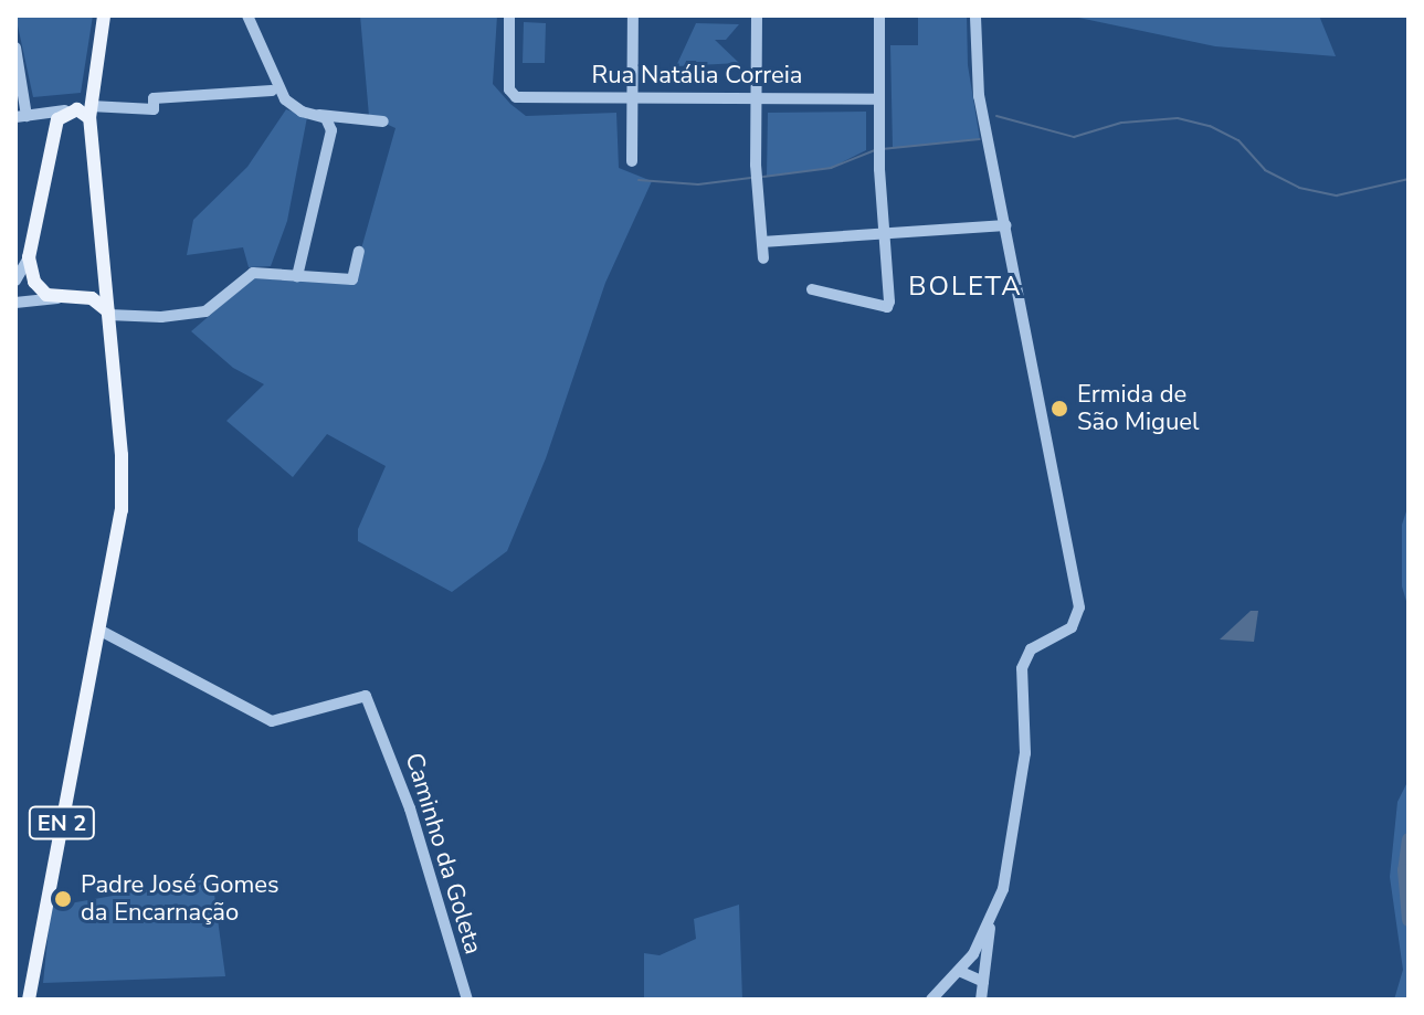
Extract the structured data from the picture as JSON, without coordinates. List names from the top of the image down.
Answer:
{
  "streets": {
    "main road": ["EN 2"],
    "street": ["Rua Natália Correia", "Caminho da Goleta"]
  },
  "crossings": [
    ["EN 2", "Caminho da Goleta"]
  ],
  "districts": ["BOLETA"],
  "places": ["Ermida de São Miguel", "Padre José Gomes da Encarnação"]
}
